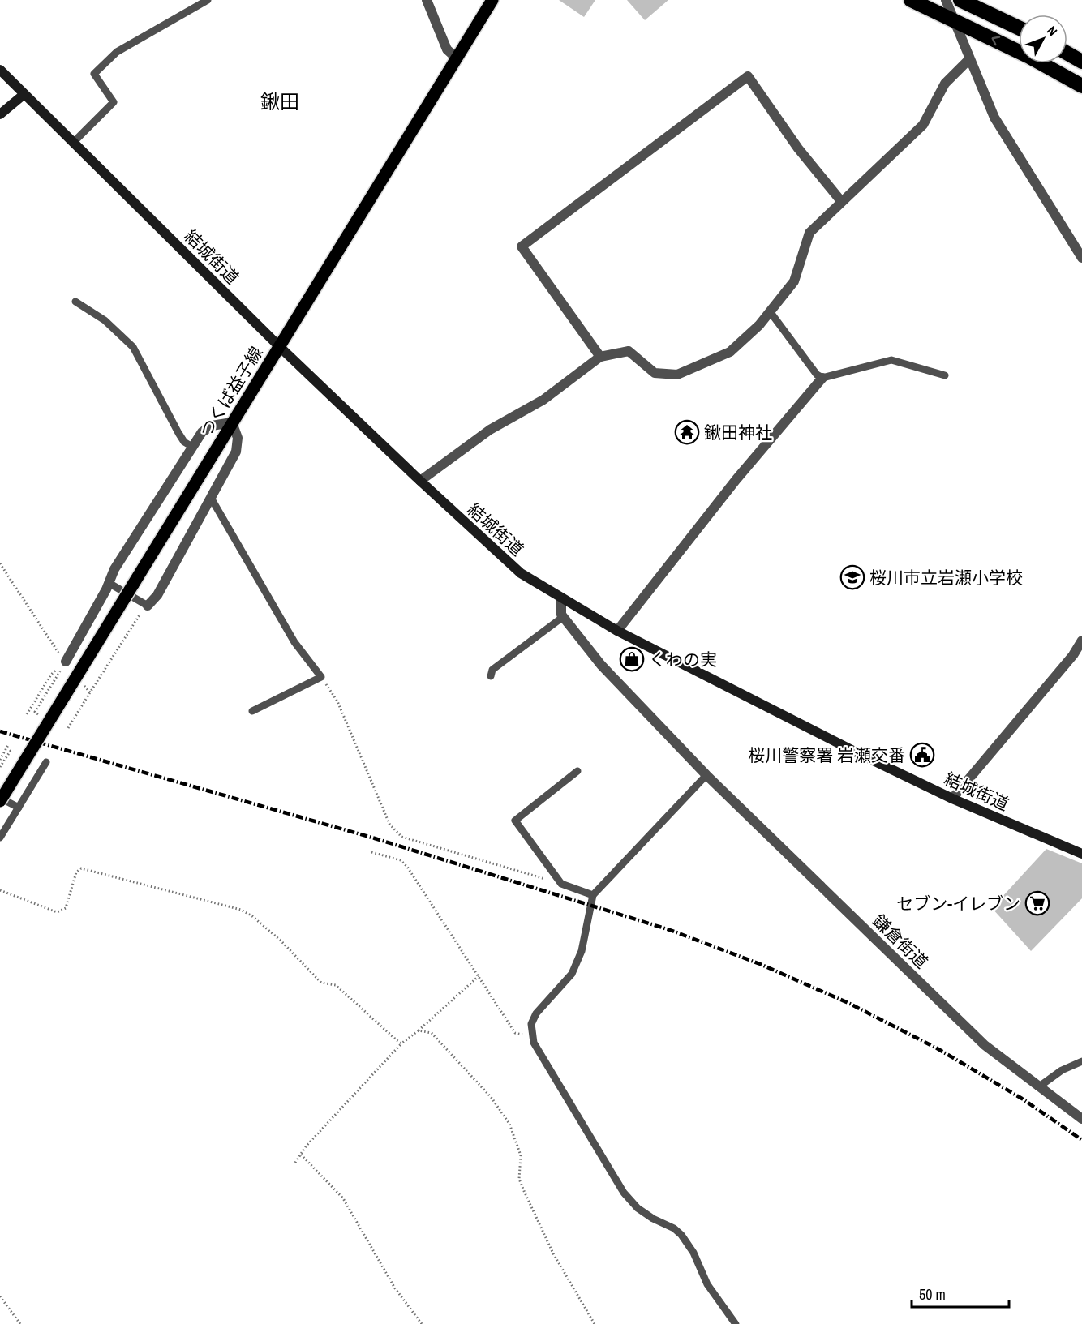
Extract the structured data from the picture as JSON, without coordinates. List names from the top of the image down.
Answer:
{
  "streets": {
    "main road": ["つくば益子線"],
    "street": ["結城街道", "鎌倉街道"]
  },
  "crossings": [
    ["結城街道", "つくば益子線"]
  ],
  "districts": ["鍬田"],
  "places": {
    "temple": ["鍬田神社"],
    "school or university": ["桜川市立岩瀬小学校"],
    "shop": ["くわの実"],
    "public building": ["桜川警察署 岩瀬交番"],
    "supermarket": ["セブン-イレブン"]
  },
  "scale_bar": "50 m",
  "north": "top right"
}
